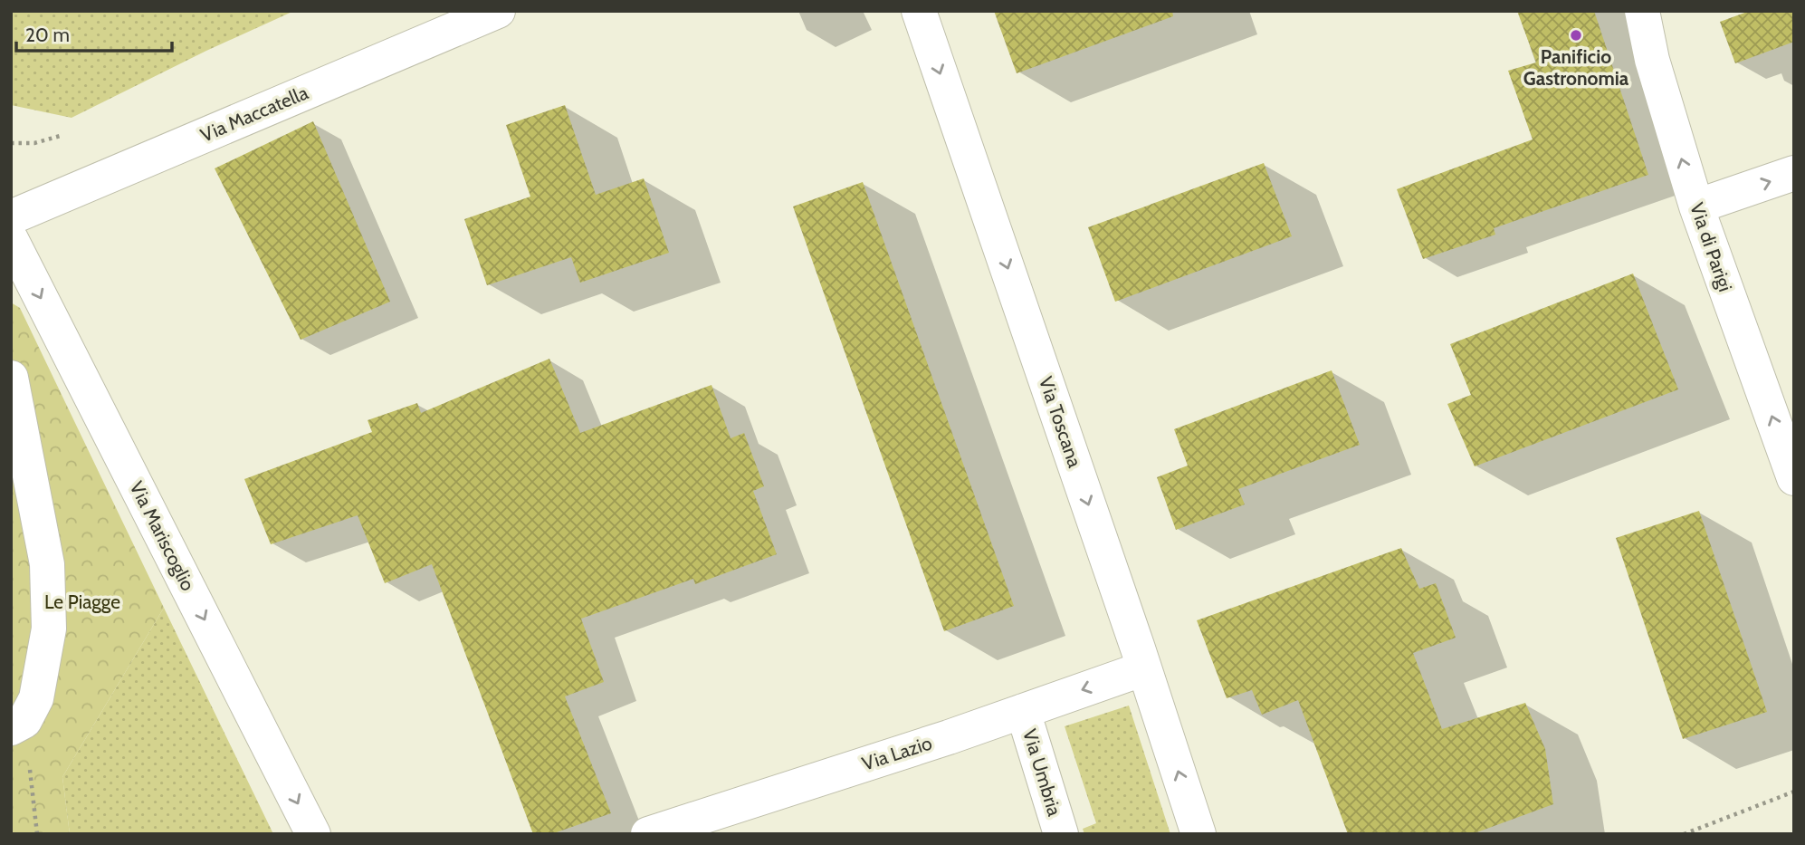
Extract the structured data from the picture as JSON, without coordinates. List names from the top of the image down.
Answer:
{
  "streets": {
    "street": [
      "Via Maccatella",
      "Via di Parigi",
      "Via Toscana",
      "Via Mariscoglio",
      "Via Lazio",
      "Via Umbria"
    ]
  },
  "crossings": [
    ["Via Toscana", "Via Lazio"],
    ["Via Lazio", "Via Umbria"]
  ],
  "one_way": ["Via di Parigi", "Via Mariscoglio"],
  "parks": ["Le Piagge"],
  "places": ["Panificio Gastronomia"],
  "scale_bar": "20 m"
}
